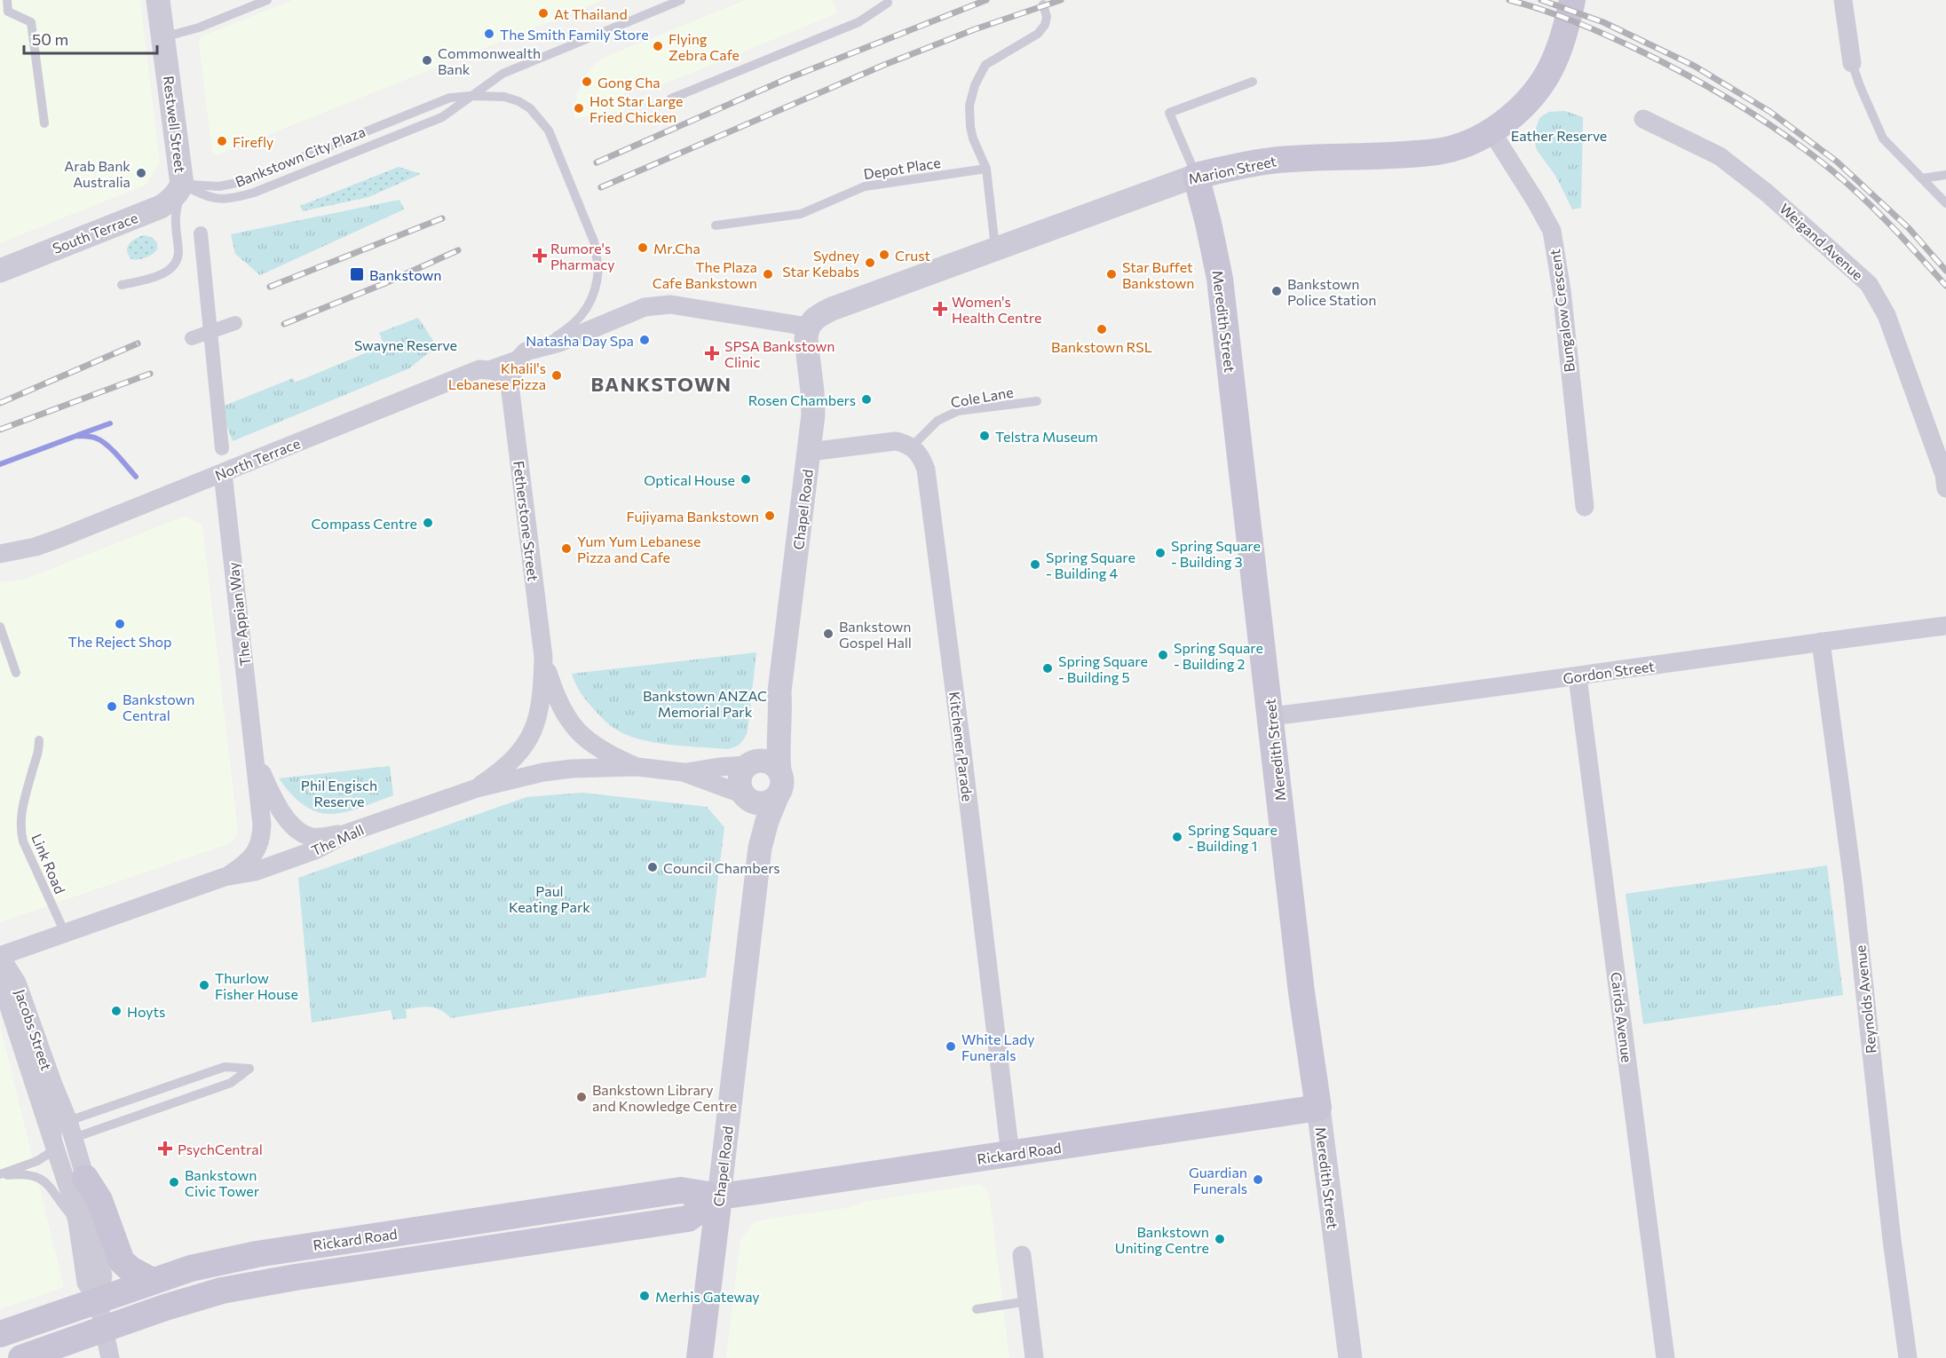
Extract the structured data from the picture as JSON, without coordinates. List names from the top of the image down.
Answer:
{
  "streets": {
    "main road": [
      "Marion Street",
      "Meredith Street",
      "Chapel Road",
      "Rickard Road"
    ],
    "street": [
      "Restwell Street",
      "South Terrace",
      "Weigand Avenue",
      "Bungalow Crescent",
      "North Terrace",
      "Fetherstone Street",
      "The Appian Way",
      "Gordon Street",
      "Kitchener Parade",
      "The Mall",
      "Reynolds Avenue",
      "Cairds Avenue",
      "Jacobs Street"
    ],
    "lane": [
      "Bankstown City Plaza",
      "Depot Place",
      "Cole Lane",
      "Link Road"
    ]
  },
  "crossings": [
    ["Restwell Street", "Bankstown City Plaza"],
    ["Restwell Street", "South Terrace"],
    ["Bankstown City Plaza", "South Terrace"],
    ["Bankstown City Plaza", "North Terrace"],
    ["Marion Street", "Bungalow Crescent"],
    ["Marion Street", "Meredith Street"],
    ["Marion Street", "Chapel Road"],
    ["Meredith Street", "Gordon Street"],
    ["Meredith Street", "Rickard Road"],
    ["Cole Lane", "Kitchener Parade"],
    ["North Terrace", "The Appian Way"],
    ["Chapel Road", "The Mall"],
    ["Chapel Road", "Rickard Road"],
    ["Fetherstone Street", "The Mall"],
    ["The Appian Way", "The Mall"],
    ["Gordon Street", "Reynolds Avenue"],
    ["Gordon Street", "Cairds Avenue"],
    ["Kitchener Parade", "Rickard Road"],
    ["The Mall", "Link Road"],
    ["The Mall", "Jacobs Street"],
    ["Jacobs Street", "Rickard Road"]
  ],
  "districts": ["BANKSTOWN"],
  "parks": [
    "Eather Reserve",
    "Swayne Reserve",
    "Bankstown ANZAC Memorial Park",
    "Phil Engisch Reserve",
    "Paul Keating Park"
  ],
  "places": {
    "other": [
      "At Thailand",
      "The Smith Family Store",
      "Flying Zebra Cafe",
      "Commonwealth Bank",
      "Gong Cha",
      "Hot Star Large Fried Chicken",
      "Firefly",
      "Arab Bank Australia",
      "Mr.Cha",
      "Crust",
      "Sydney Star Kebabs",
      "The Plaza Cafe Bankstown",
      "Star Buffet Bankstown",
      "Bankstown Police Station",
      "Bankstown RSL",
      "Natasha Day Spa",
      "Khalil's Lebanese Pizza",
      "Rosen Chambers",
      "Telstra Museum",
      "Optical House",
      "Fujiyama Bankstown",
      "Compass Centre",
      "Yum Yum Lebanese Pizza and Cafe",
      "Spring Square - Building 3",
      "Spring Square - Building 4",
      "The Reject Shop",
      "Bankstown Gospel Hall",
      "Spring Square - Building 2",
      "Spring Square - Building 5",
      "Bankstown Central",
      "Spring Square - Building 1",
      "Council Chambers",
      "Thurlow Fisher House",
      "Hoyts",
      "White Lady Funerals",
      "Bankstown Library and Knowledge Centre",
      "Guardian Funerals",
      "Bankstown Civic Tower",
      "Bankstown Uniting Centre",
      "Merhis Gateway"
    ],
    "health": [
      "Rumore's Pharmacy",
      "Women's Health Centre",
      "SPSA Bankstown Clinic",
      "PsychCentral"
    ],
    "transit": ["Bankstown"]
  },
  "scale_bar": "50 m"
}
